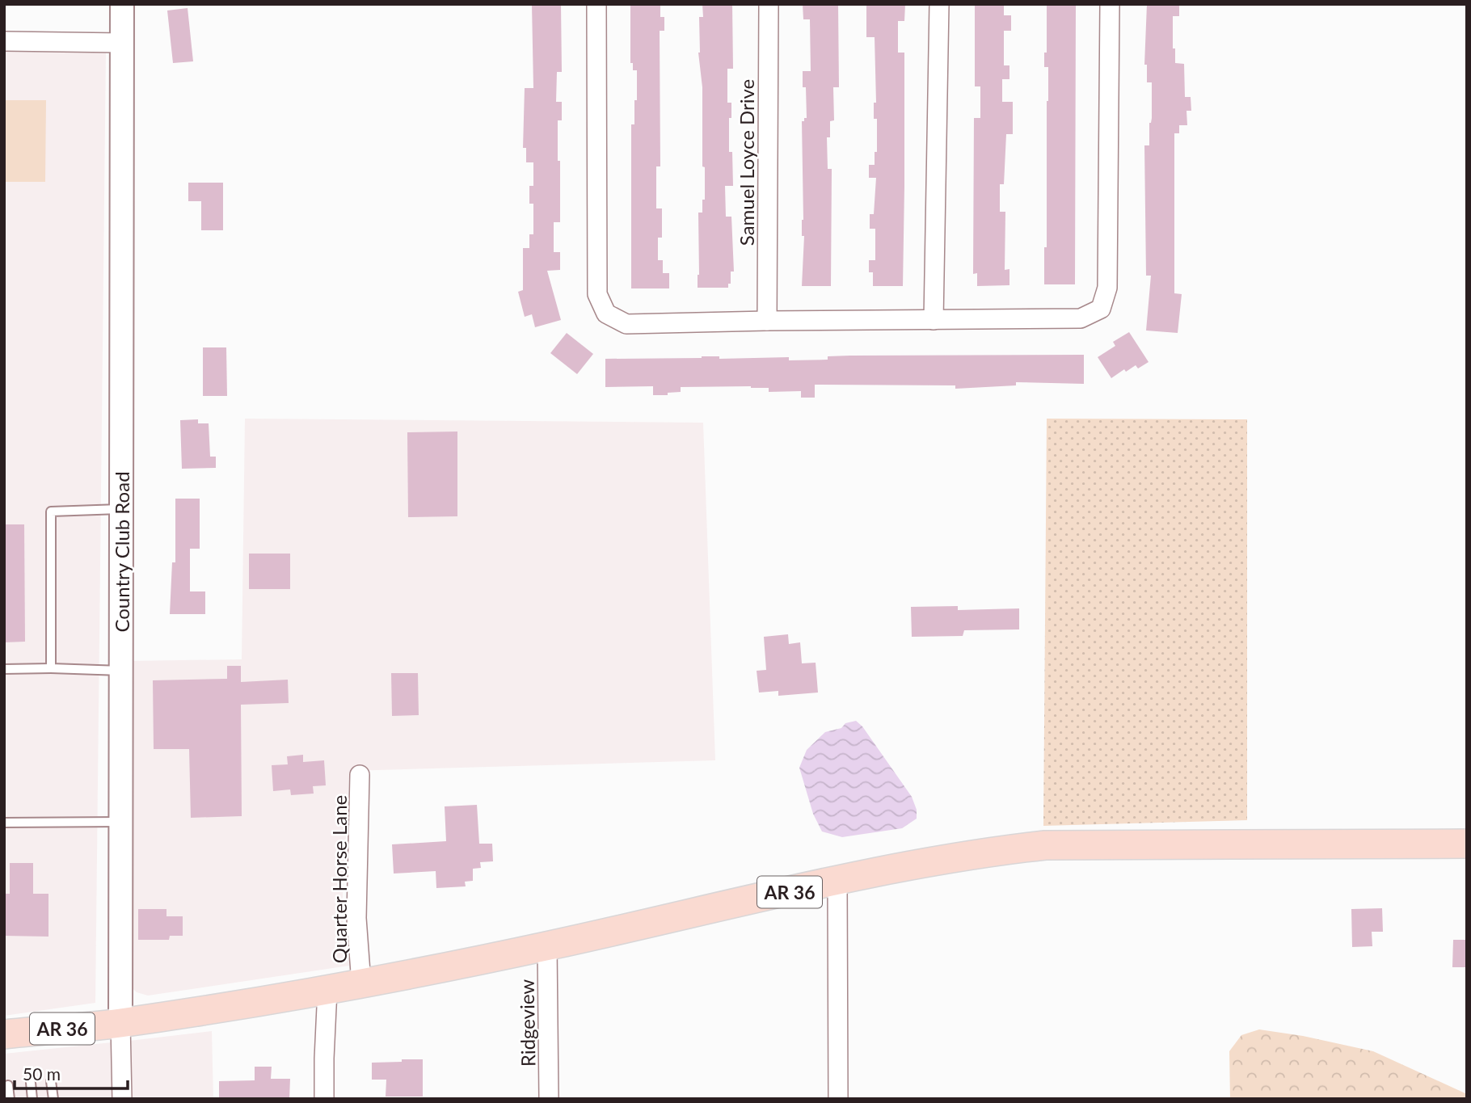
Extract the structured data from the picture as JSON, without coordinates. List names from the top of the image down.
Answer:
{
  "streets": {
    "main road": ["AR 36"],
    "street": [
      "Samuel Loyce Drive",
      "Country Club Road",
      "Quarter Horse Lane",
      "Ridgeview"
    ]
  },
  "crossings": [
    ["Country Club Road", "AR 36"],
    ["Quarter Horse Lane", "AR 36"],
    ["AR 36", "Ridgeview"]
  ],
  "scale_bar": "50 m"
}
